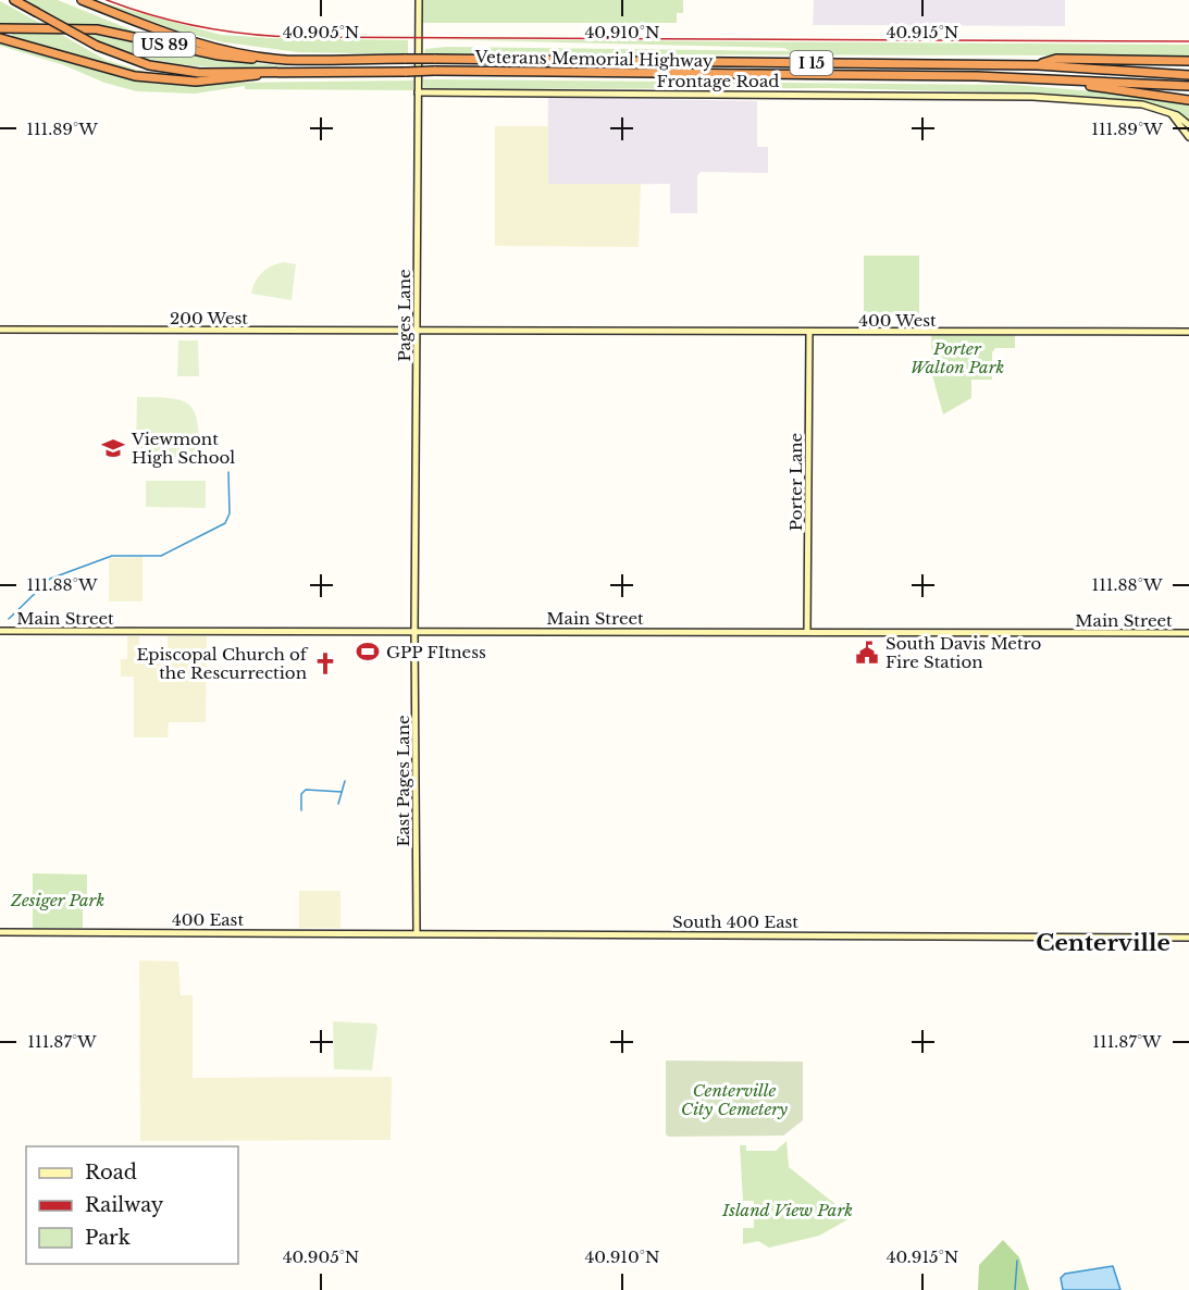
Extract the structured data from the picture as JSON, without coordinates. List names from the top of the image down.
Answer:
{
  "streets": {
    "highway": ["US 89", "Veterans Memorial Highway", "I 15"],
    "main road": [
      "Frontage Road",
      "Pages Lane",
      "200 West",
      "400 West",
      "Porter Lane",
      "Main Street",
      "East Pages Lane",
      "400 East",
      "South 400 East"
    ]
  },
  "crossings": [
    ["US 89", "Veterans Memorial Highway"],
    ["Frontage Road", "Pages Lane"],
    ["Pages Lane", "200 West"],
    ["Pages Lane", "Main Street"],
    ["Pages Lane", "East Pages Lane"],
    ["200 West", "400 West"],
    ["400 West", "Porter Lane"],
    ["Porter Lane", "Main Street"],
    ["Main Street", "East Pages Lane"],
    ["East Pages Lane", "400 East"],
    ["East Pages Lane", "South 400 East"],
    ["400 East", "South 400 East"]
  ],
  "districts": ["Centerville"],
  "parks": [
    "Porter Walton Park",
    "Zesiger Park",
    "Centerville City Cemetery",
    "Island View Park"
  ],
  "places": {
    "school or university": ["Viewmont High School"],
    "sports": ["GPP FItness"],
    "public building": ["South Davis Metro Fire Station"],
    "church": ["Episcopal Church of the Rescurrection"]
  },
  "legend": ["Road", "Railway", "Park"],
  "coordinates": [
    "40.905°N",
    "40.910°N",
    "40.915°N",
    "111.89°W",
    "111.88°W",
    "111.87°W"
  ]
}
